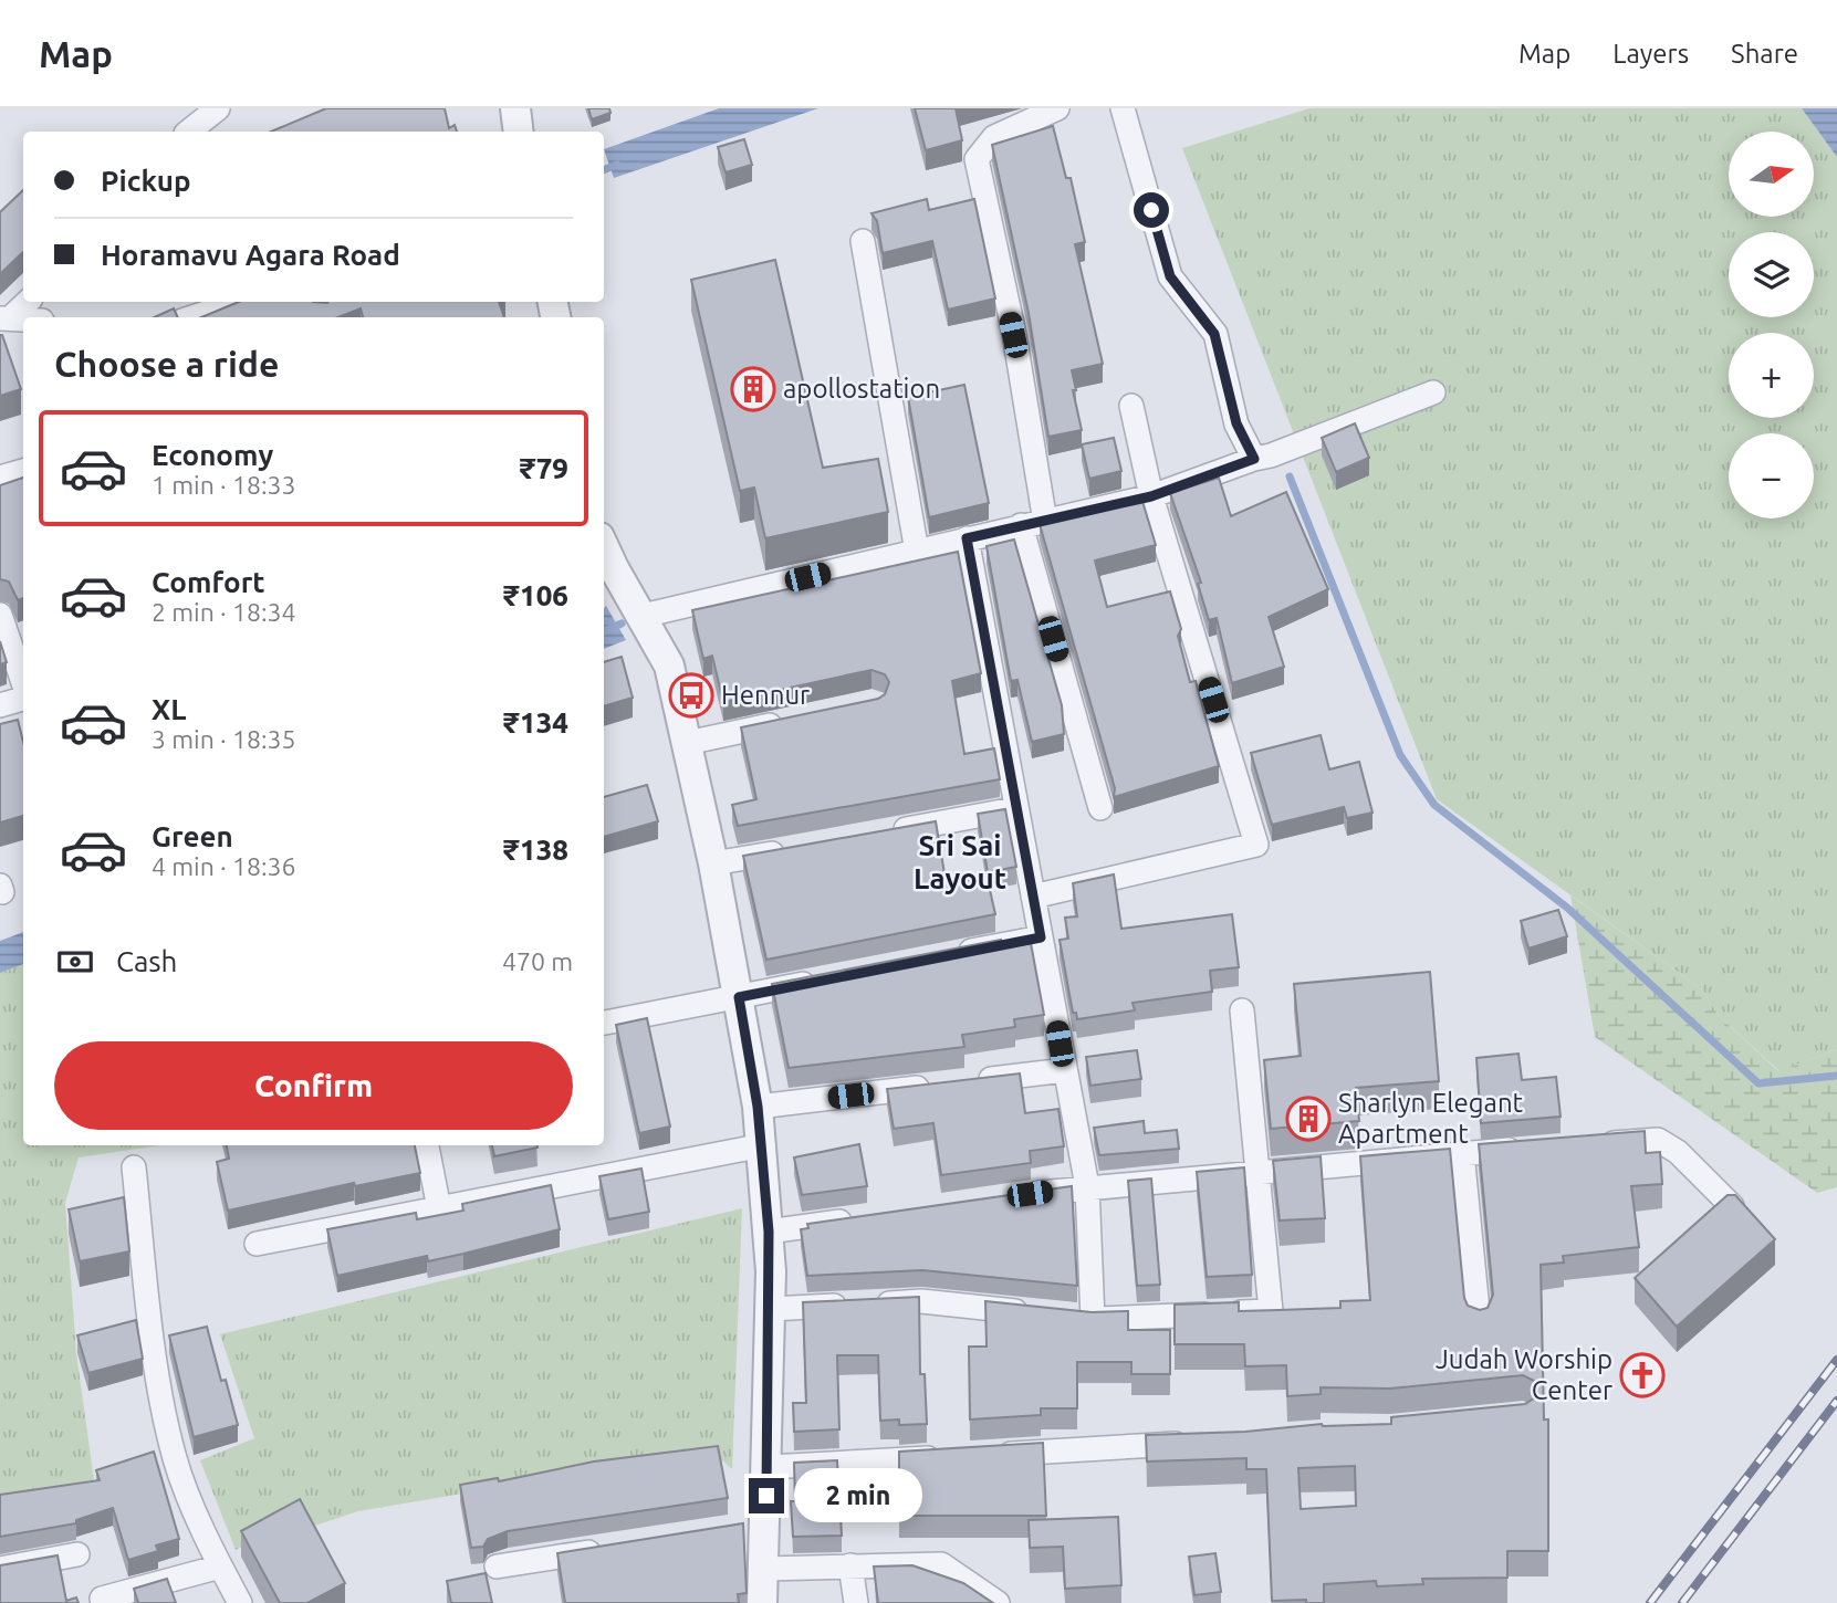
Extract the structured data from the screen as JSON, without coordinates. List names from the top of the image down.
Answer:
{
  "districts": ["Sri Sai Layout"],
  "places": {
    "building": ["apollostation", "Sharlyn Elegant Apartment"],
    "bus stop": ["Hennur"],
    "church": ["Judah Worship Center"]
  },
  "north": "right",
  "page": {
    "header": "Map",
    "nav": ["Map", "Layers", "Share"],
    "map_buttons": ["+", "−"],
    "banner": ["Pickup", "Horamavu Agara Road"],
    "heading": "Choose a ride",
    "list": [
      {
        "name": "Economy",
        "note": "1 min · 18:33",
        "value": "₹79"
      },
      {
        "name": "Comfort",
        "note": "2 min · 18:34",
        "value": "₹106"
      },
      {
        "name": "XL",
        "note": "3 min · 18:35",
        "value": "₹134"
      },
      {
        "name": "Green",
        "note": "4 min · 18:36",
        "value": "₹138"
      }
    ],
    "pay": ["Cash", "470 m"],
    "buttons": "Confirm",
    "bubble": "2 min"
  }
}
